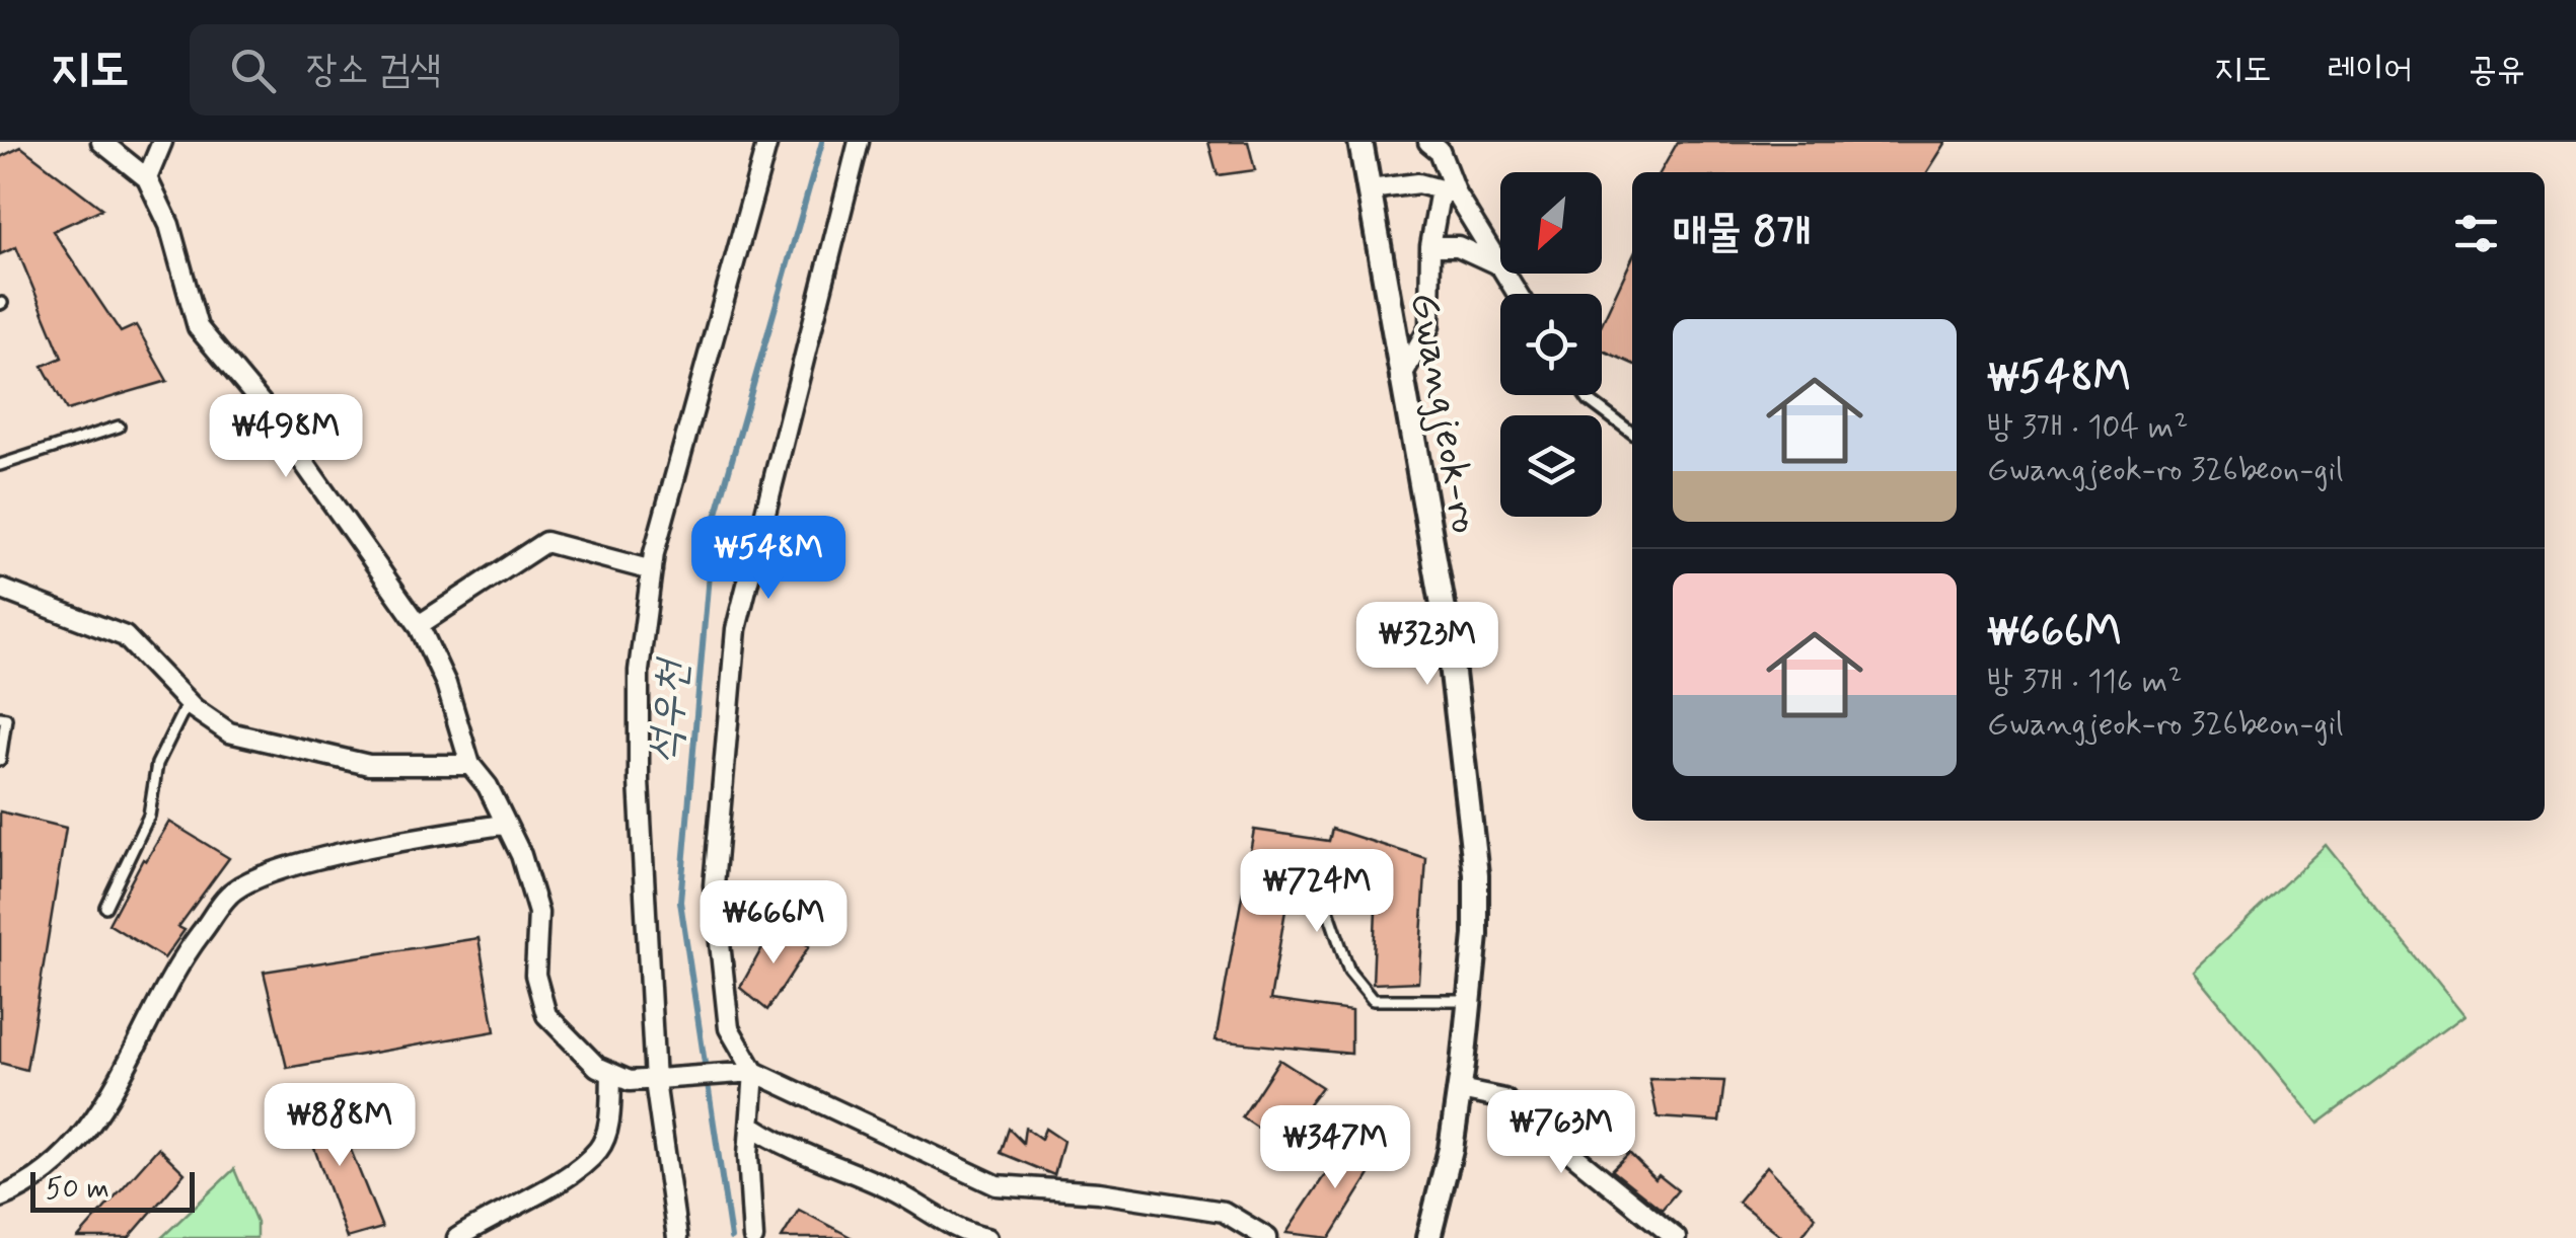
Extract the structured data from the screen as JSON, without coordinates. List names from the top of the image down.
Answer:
{
  "streets": {
    "main road": ["Gwangjeok-ro"]
  },
  "water": ["석우천"],
  "scale_bar": "50 m",
  "north": "bottom left",
  "page": {
    "header": "지도",
    "search": "장소 검색",
    "nav": ["지도", "레이어", "공유"],
    "heading": "매물 8개",
    "list": [
      {
        "name": "₩548M",
        "note": "방 3개 · 104 m² · Gwangjeok-ro 326beon-gil"
      },
      {
        "name": "₩666M",
        "note": "방 3개 · 116 m² · Gwangjeok-ro 326beon-gil"
      }
    ],
    "price": [
      "₩498M",
      "₩548M",
      "₩323M",
      "₩724M",
      "₩666M",
      "₩888M",
      "₩763M",
      "₩347M"
    ],
    "scale": "50 m"
  }
}
